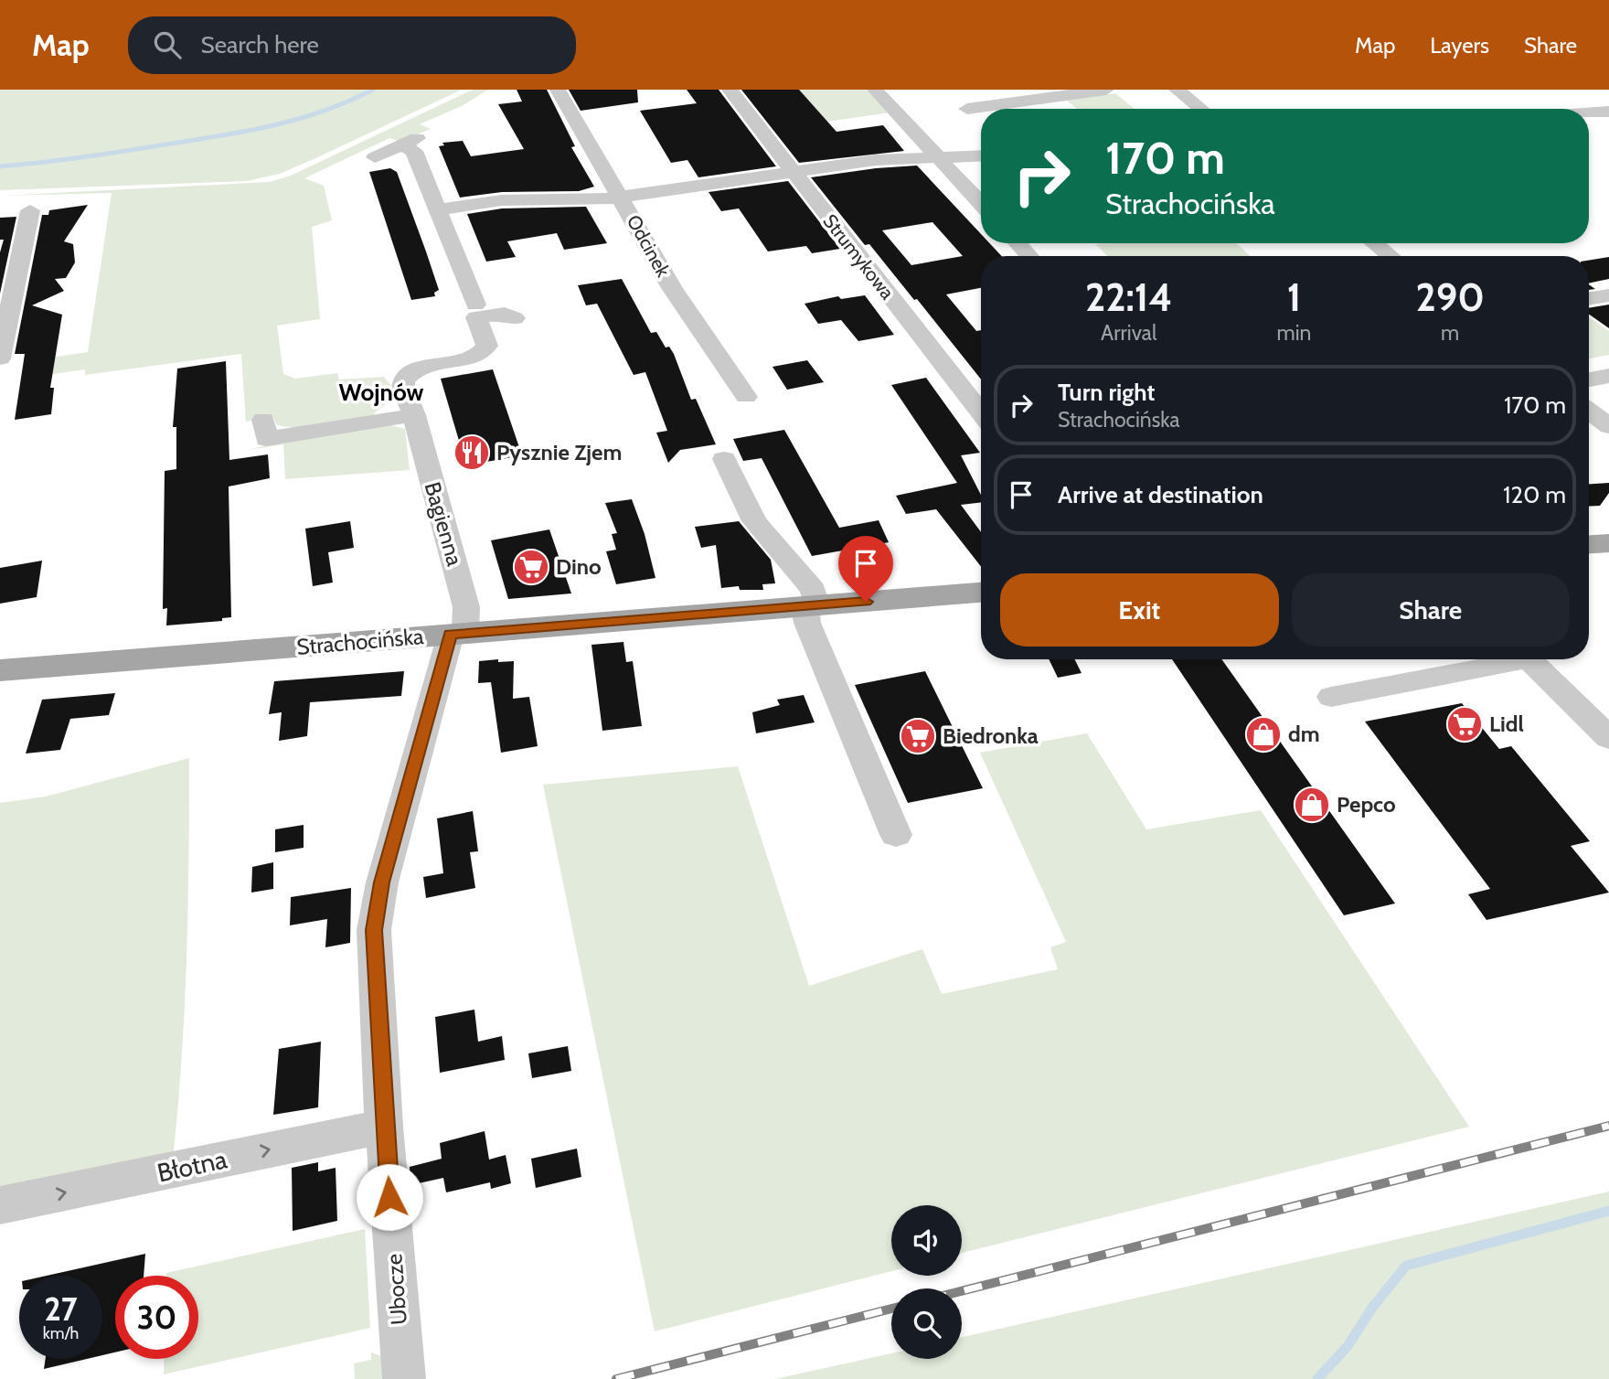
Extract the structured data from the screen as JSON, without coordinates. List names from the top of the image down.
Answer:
{
  "streets": {
    "main road": ["Strachocińska"],
    "street": [
      "Odcinek",
      "Strumykowa",
      "Bagienna",
      "Błotna",
      "Ubocze"
    ]
  },
  "crossings": [
    ["Bagienna", "Strachocińska"],
    ["Bagienna", "Ubocze"],
    ["Strachocińska", "Ubocze"],
    ["Błotna", "Ubocze"]
  ],
  "one_way": ["Błotna"],
  "districts": ["Wojnów"],
  "places": {
    "restaurant": ["Pysznie Zjem"],
    "supermarket": ["Dino", "Lidl", "Biedronka"],
    "shop": ["dm", "Pepco"]
  },
  "page": {
    "header": "Map",
    "search": "Search here",
    "nav": ["Map", "Layers", "Share"],
    "turn": ["170 m", "Strachocińska"],
    "eta": [
      "22:14",
      "Arrival",
      "1",
      "min",
      "290",
      "m"
    ],
    "list": [
      {
        "name": "Turn right",
        "note": "Strachocińska",
        "value": "170 m"
      },
      {
        "name": "Arrive at destination",
        "value": "120 m"
      }
    ],
    "buttons": ["Exit", "Share"],
    "speed": "27 km/h",
    "limit": "30"
  }
}
